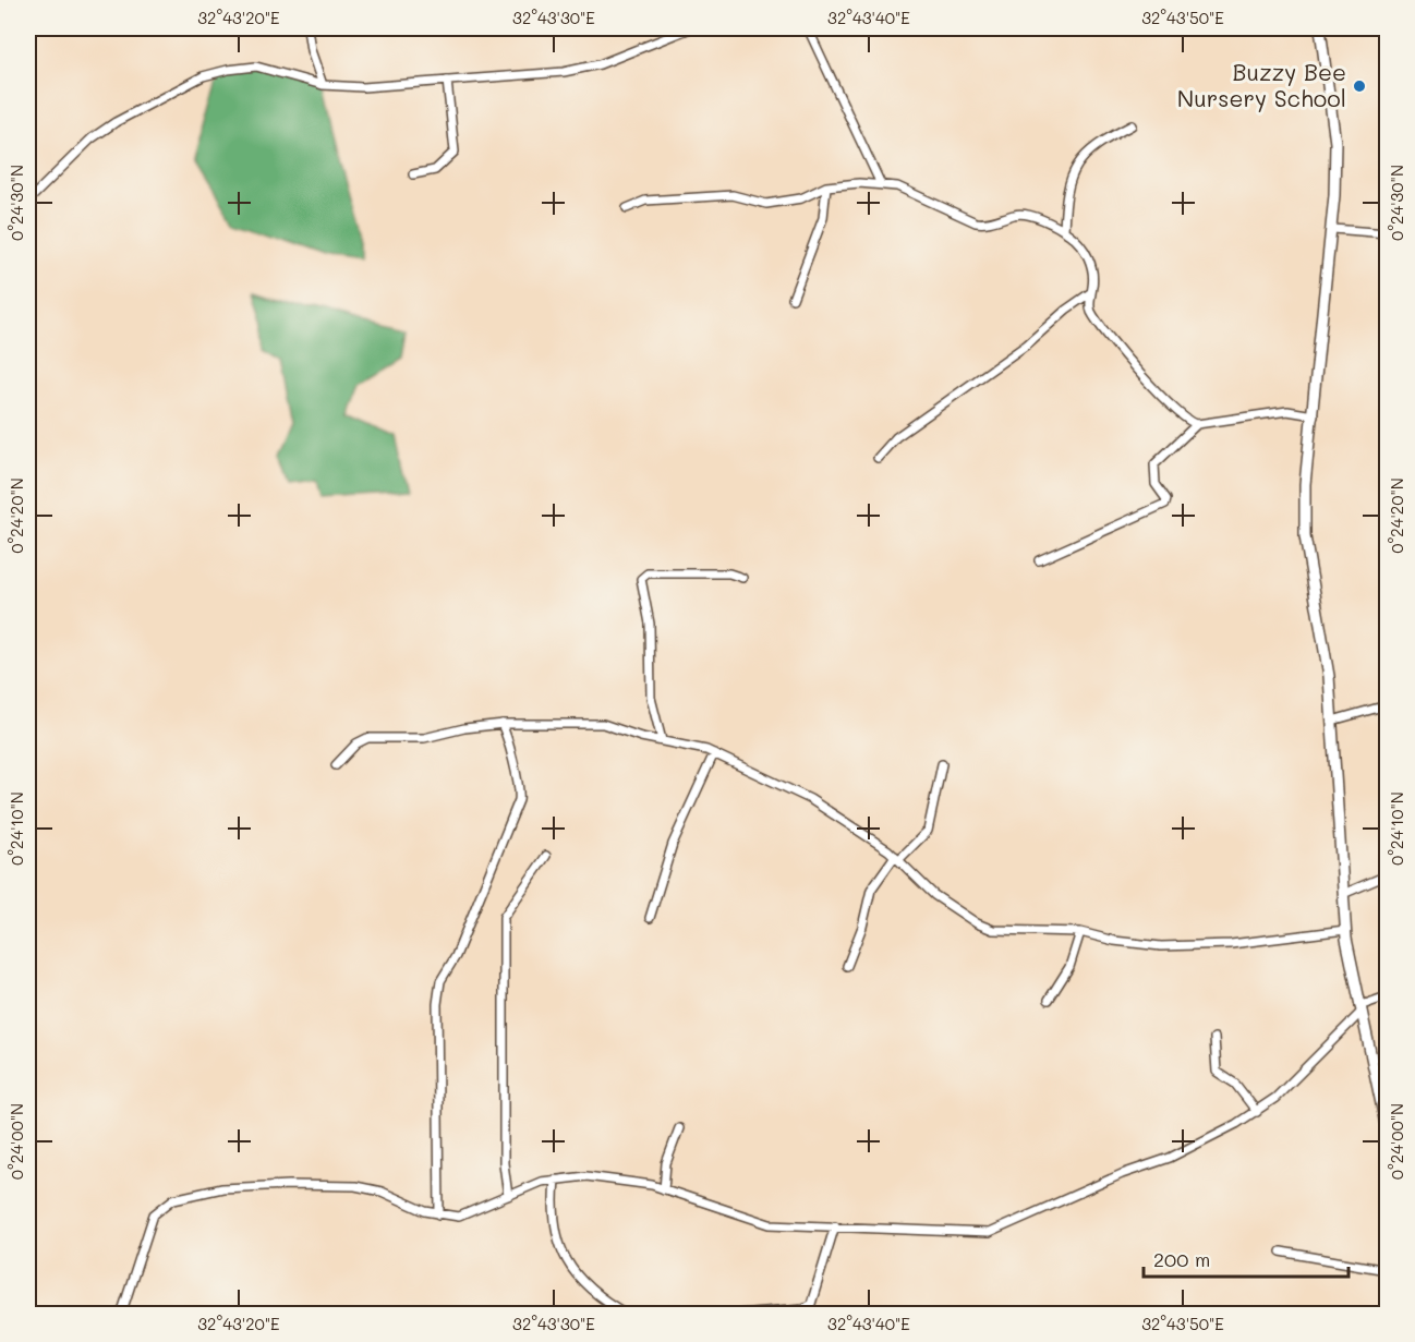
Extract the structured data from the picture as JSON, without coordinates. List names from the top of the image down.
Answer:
{
  "places": ["Buzzy Bee Nursery School"],
  "scale_bar": "200 m",
  "coordinates": [
    "32°43'20\"E",
    "32°43'30\"E",
    "32°43'40\"E",
    "32°43'50\"E",
    "0°24'30\"N",
    "0°24'20\"N",
    "0°24'10\"N",
    "0°24'00\"N"
  ]
}
